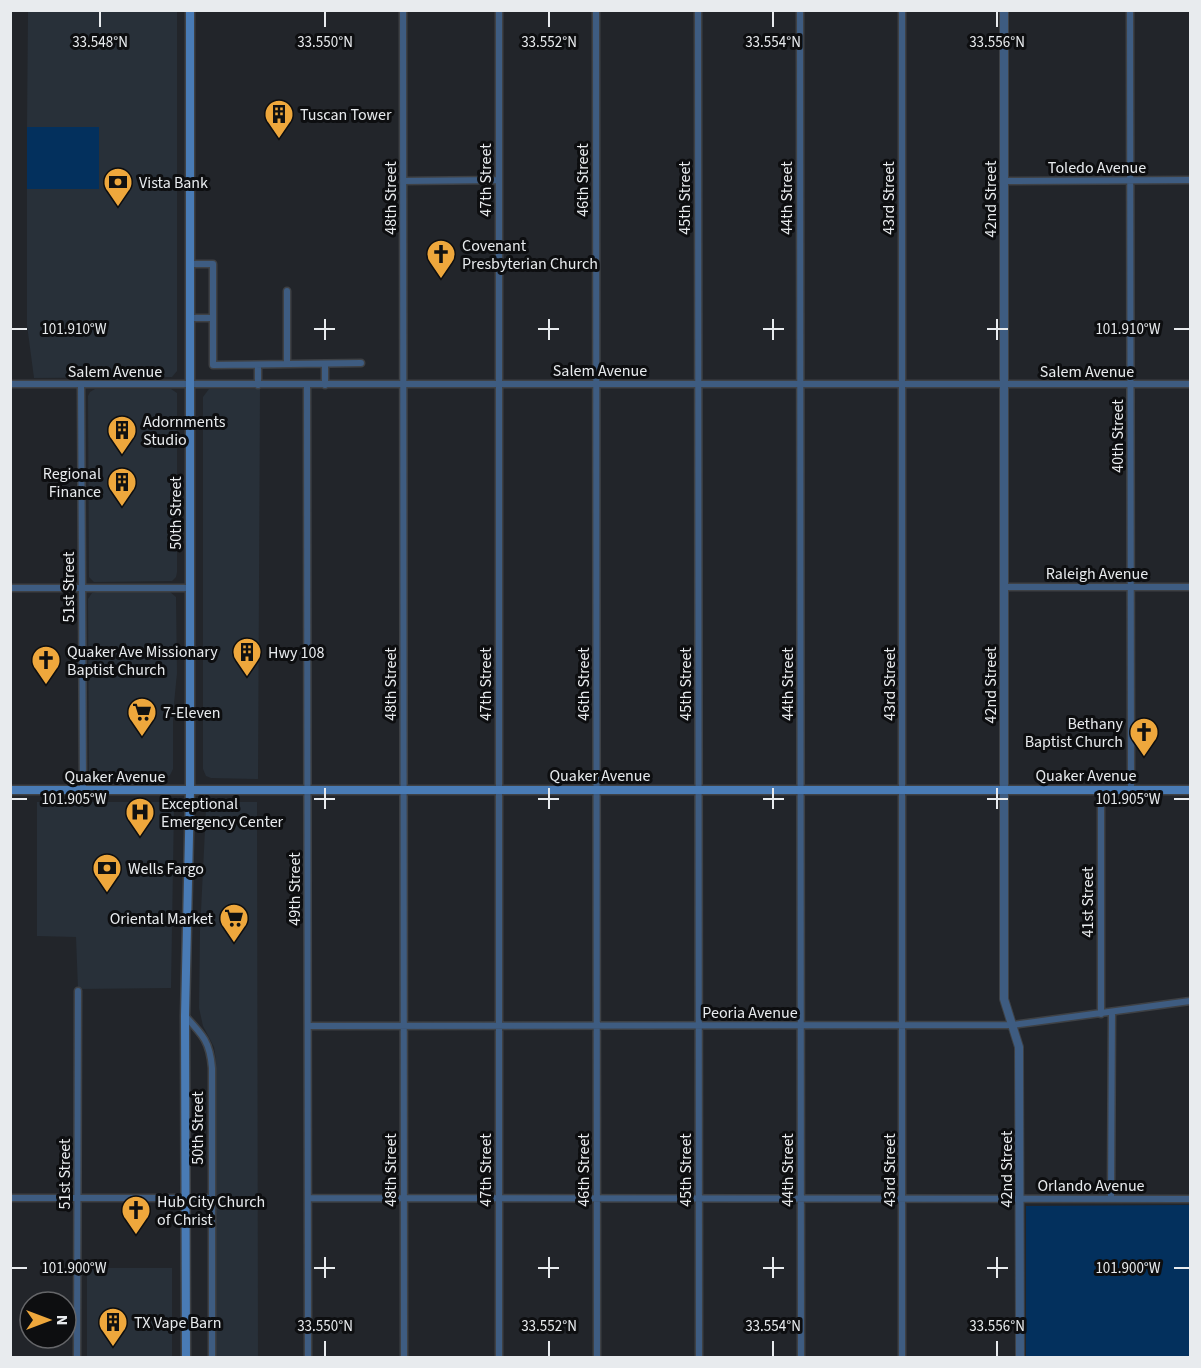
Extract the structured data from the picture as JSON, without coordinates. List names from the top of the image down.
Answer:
{
  "streets": {
    "main road": ["50th Street", "Quaker Avenue"],
    "street": [
      "Toledo Avenue",
      "47th Street",
      "46th Street",
      "48th Street",
      "45th Street",
      "44th Street",
      "43rd Street",
      "42nd Street",
      "Salem Avenue",
      "40th Street",
      "Raleigh Avenue",
      "51st Street",
      "49th Street",
      "41st Street",
      "Peoria Avenue",
      "Orlando Avenue"
    ]
  },
  "crossings": [
    ["Toledo Avenue", "42nd Street"],
    ["Toledo Avenue", "40th Street"],
    ["47th Street", "Salem Avenue"],
    ["47th Street", "Quaker Avenue"],
    ["47th Street", "Peoria Avenue"],
    ["47th Street", "Orlando Avenue"],
    ["46th Street", "Salem Avenue"],
    ["46th Street", "Quaker Avenue"],
    ["46th Street", "Peoria Avenue"],
    ["46th Street", "Orlando Avenue"],
    ["48th Street", "Salem Avenue"],
    ["48th Street", "Quaker Avenue"],
    ["48th Street", "Peoria Avenue"],
    ["48th Street", "Orlando Avenue"],
    ["45th Street", "Salem Avenue"],
    ["45th Street", "Quaker Avenue"],
    ["45th Street", "Peoria Avenue"],
    ["45th Street", "Orlando Avenue"],
    ["44th Street", "Salem Avenue"],
    ["44th Street", "Quaker Avenue"],
    ["44th Street", "Peoria Avenue"],
    ["44th Street", "Orlando Avenue"],
    ["43rd Street", "Salem Avenue"],
    ["43rd Street", "Quaker Avenue"],
    ["43rd Street", "Peoria Avenue"],
    ["43rd Street", "Orlando Avenue"],
    ["42nd Street", "Salem Avenue"],
    ["42nd Street", "Raleigh Avenue"],
    ["42nd Street", "Quaker Avenue"],
    ["42nd Street", "Peoria Avenue"],
    ["42nd Street", "Orlando Avenue"],
    ["Salem Avenue", "40th Street"],
    ["Salem Avenue", "50th Street"],
    ["Salem Avenue", "51st Street"],
    ["Salem Avenue", "49th Street"],
    ["40th Street", "Raleigh Avenue"],
    ["40th Street", "Quaker Avenue"],
    ["50th Street", "Quaker Avenue"],
    ["51st Street", "Quaker Avenue"],
    ["Quaker Avenue", "49th Street"],
    ["Quaker Avenue", "41st Street"],
    ["49th Street", "Peoria Avenue"],
    ["49th Street", "Orlando Avenue"],
    ["41st Street", "Peoria Avenue"]
  ],
  "places": {
    "building": [
      "Tuscan Tower",
      "Adornments Studio",
      "Regional Finance",
      "Hwy 108",
      "TX Vape Barn"
    ],
    "bank": ["Vista Bank", "Wells Fargo"],
    "church": [
      "Covenant Presbyterian Church",
      "Quaker Ave Missionary Baptist Church",
      "Bethany Baptist Church",
      "Hub City Church of Christ"
    ],
    "supermarket": ["7-Eleven", "Oriental Market"],
    "hospital": ["Exceptional Emergency Center"]
  },
  "north": "right",
  "coordinates": [
    "33.548°N",
    "33.550°N",
    "33.552°N",
    "33.554°N",
    "33.556°N",
    "101.910°W",
    "101.905°W",
    "101.900°W"
  ]
}
